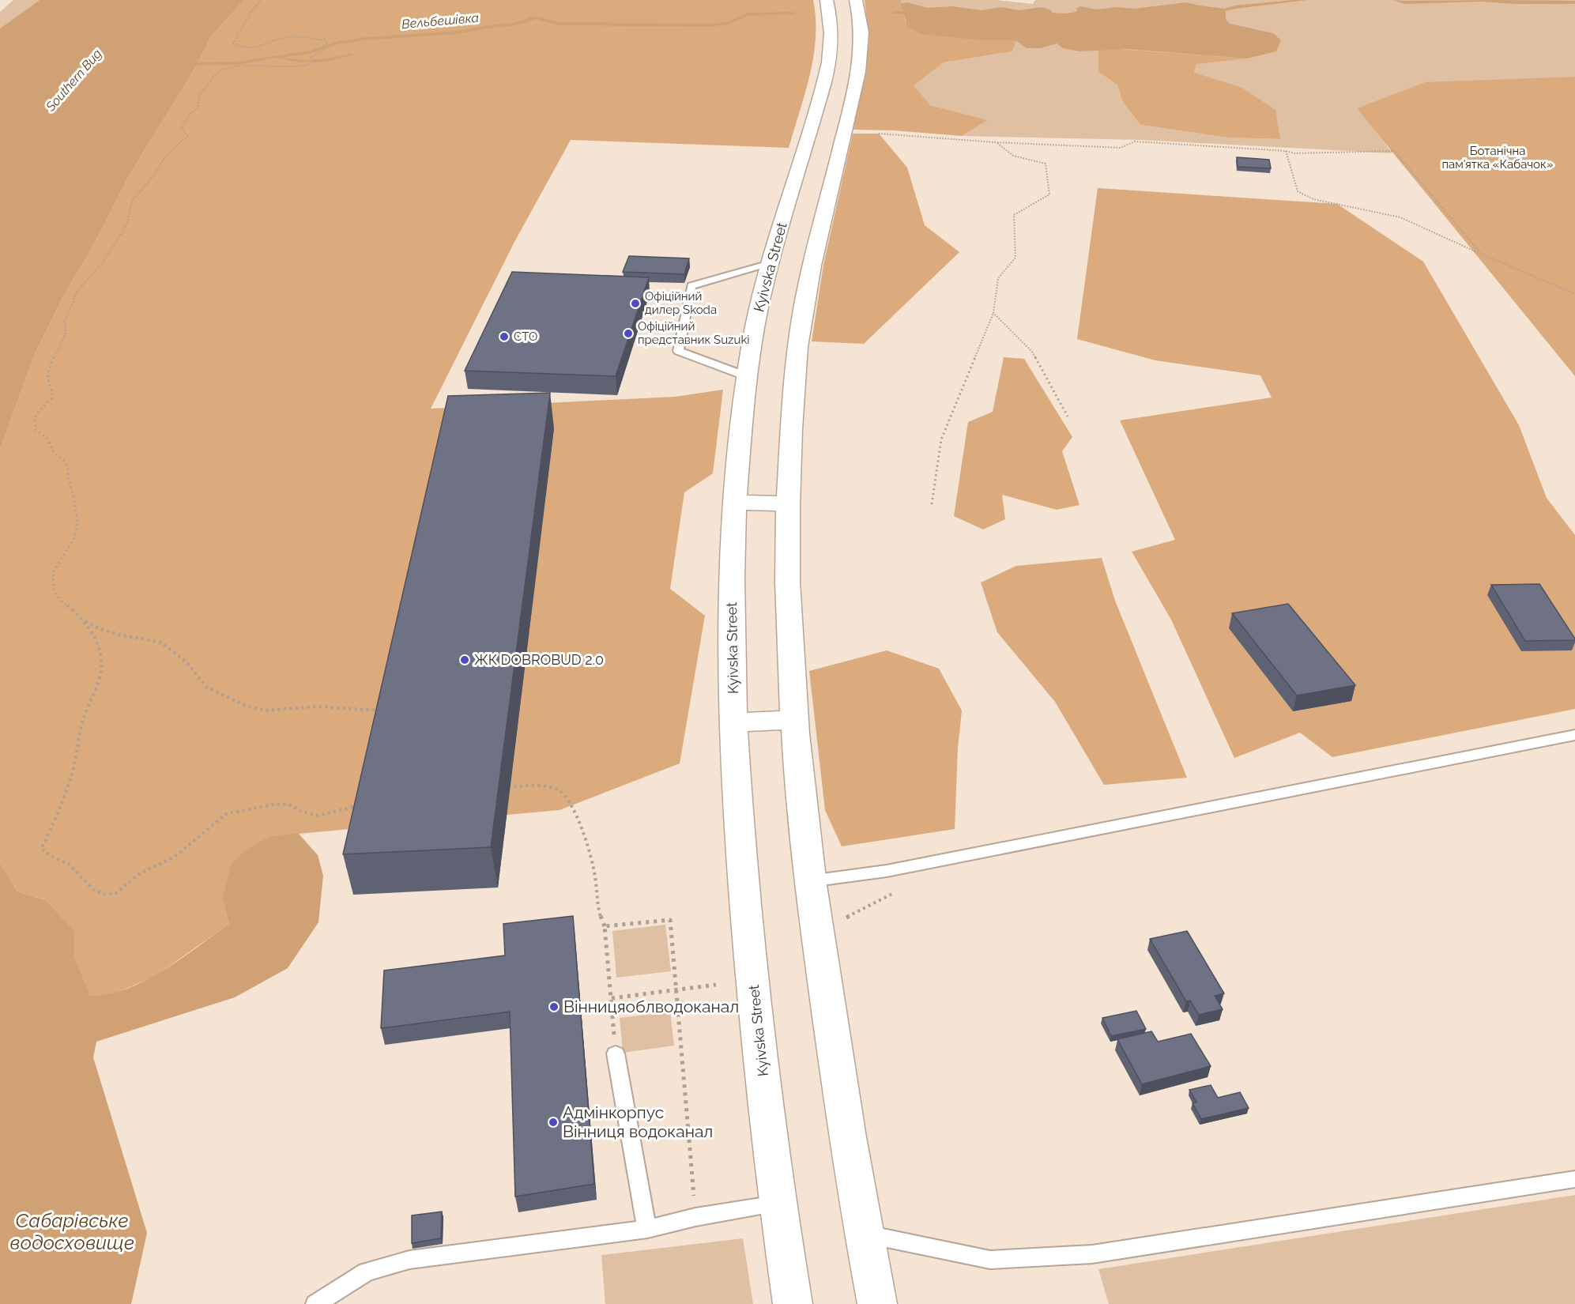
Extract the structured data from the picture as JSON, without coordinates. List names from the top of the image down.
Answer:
{
  "streets": {
    "main road": ["Kyivska Street"]
  },
  "water": ["Вельбешівка", "Southern Bug", "Сабарівське водосховище"],
  "parks": ["Ботанічна пам'ятка «Кабачок»"],
  "places": [
    "Офіційний дилер Skoda",
    "Офіційний представник Suzuki",
    "СТО",
    "ЖК DOBROBUD 2.0",
    "Вінницяоблводоканал",
    "Адмінкорпус Вінниця водоканал"
  ]
}
